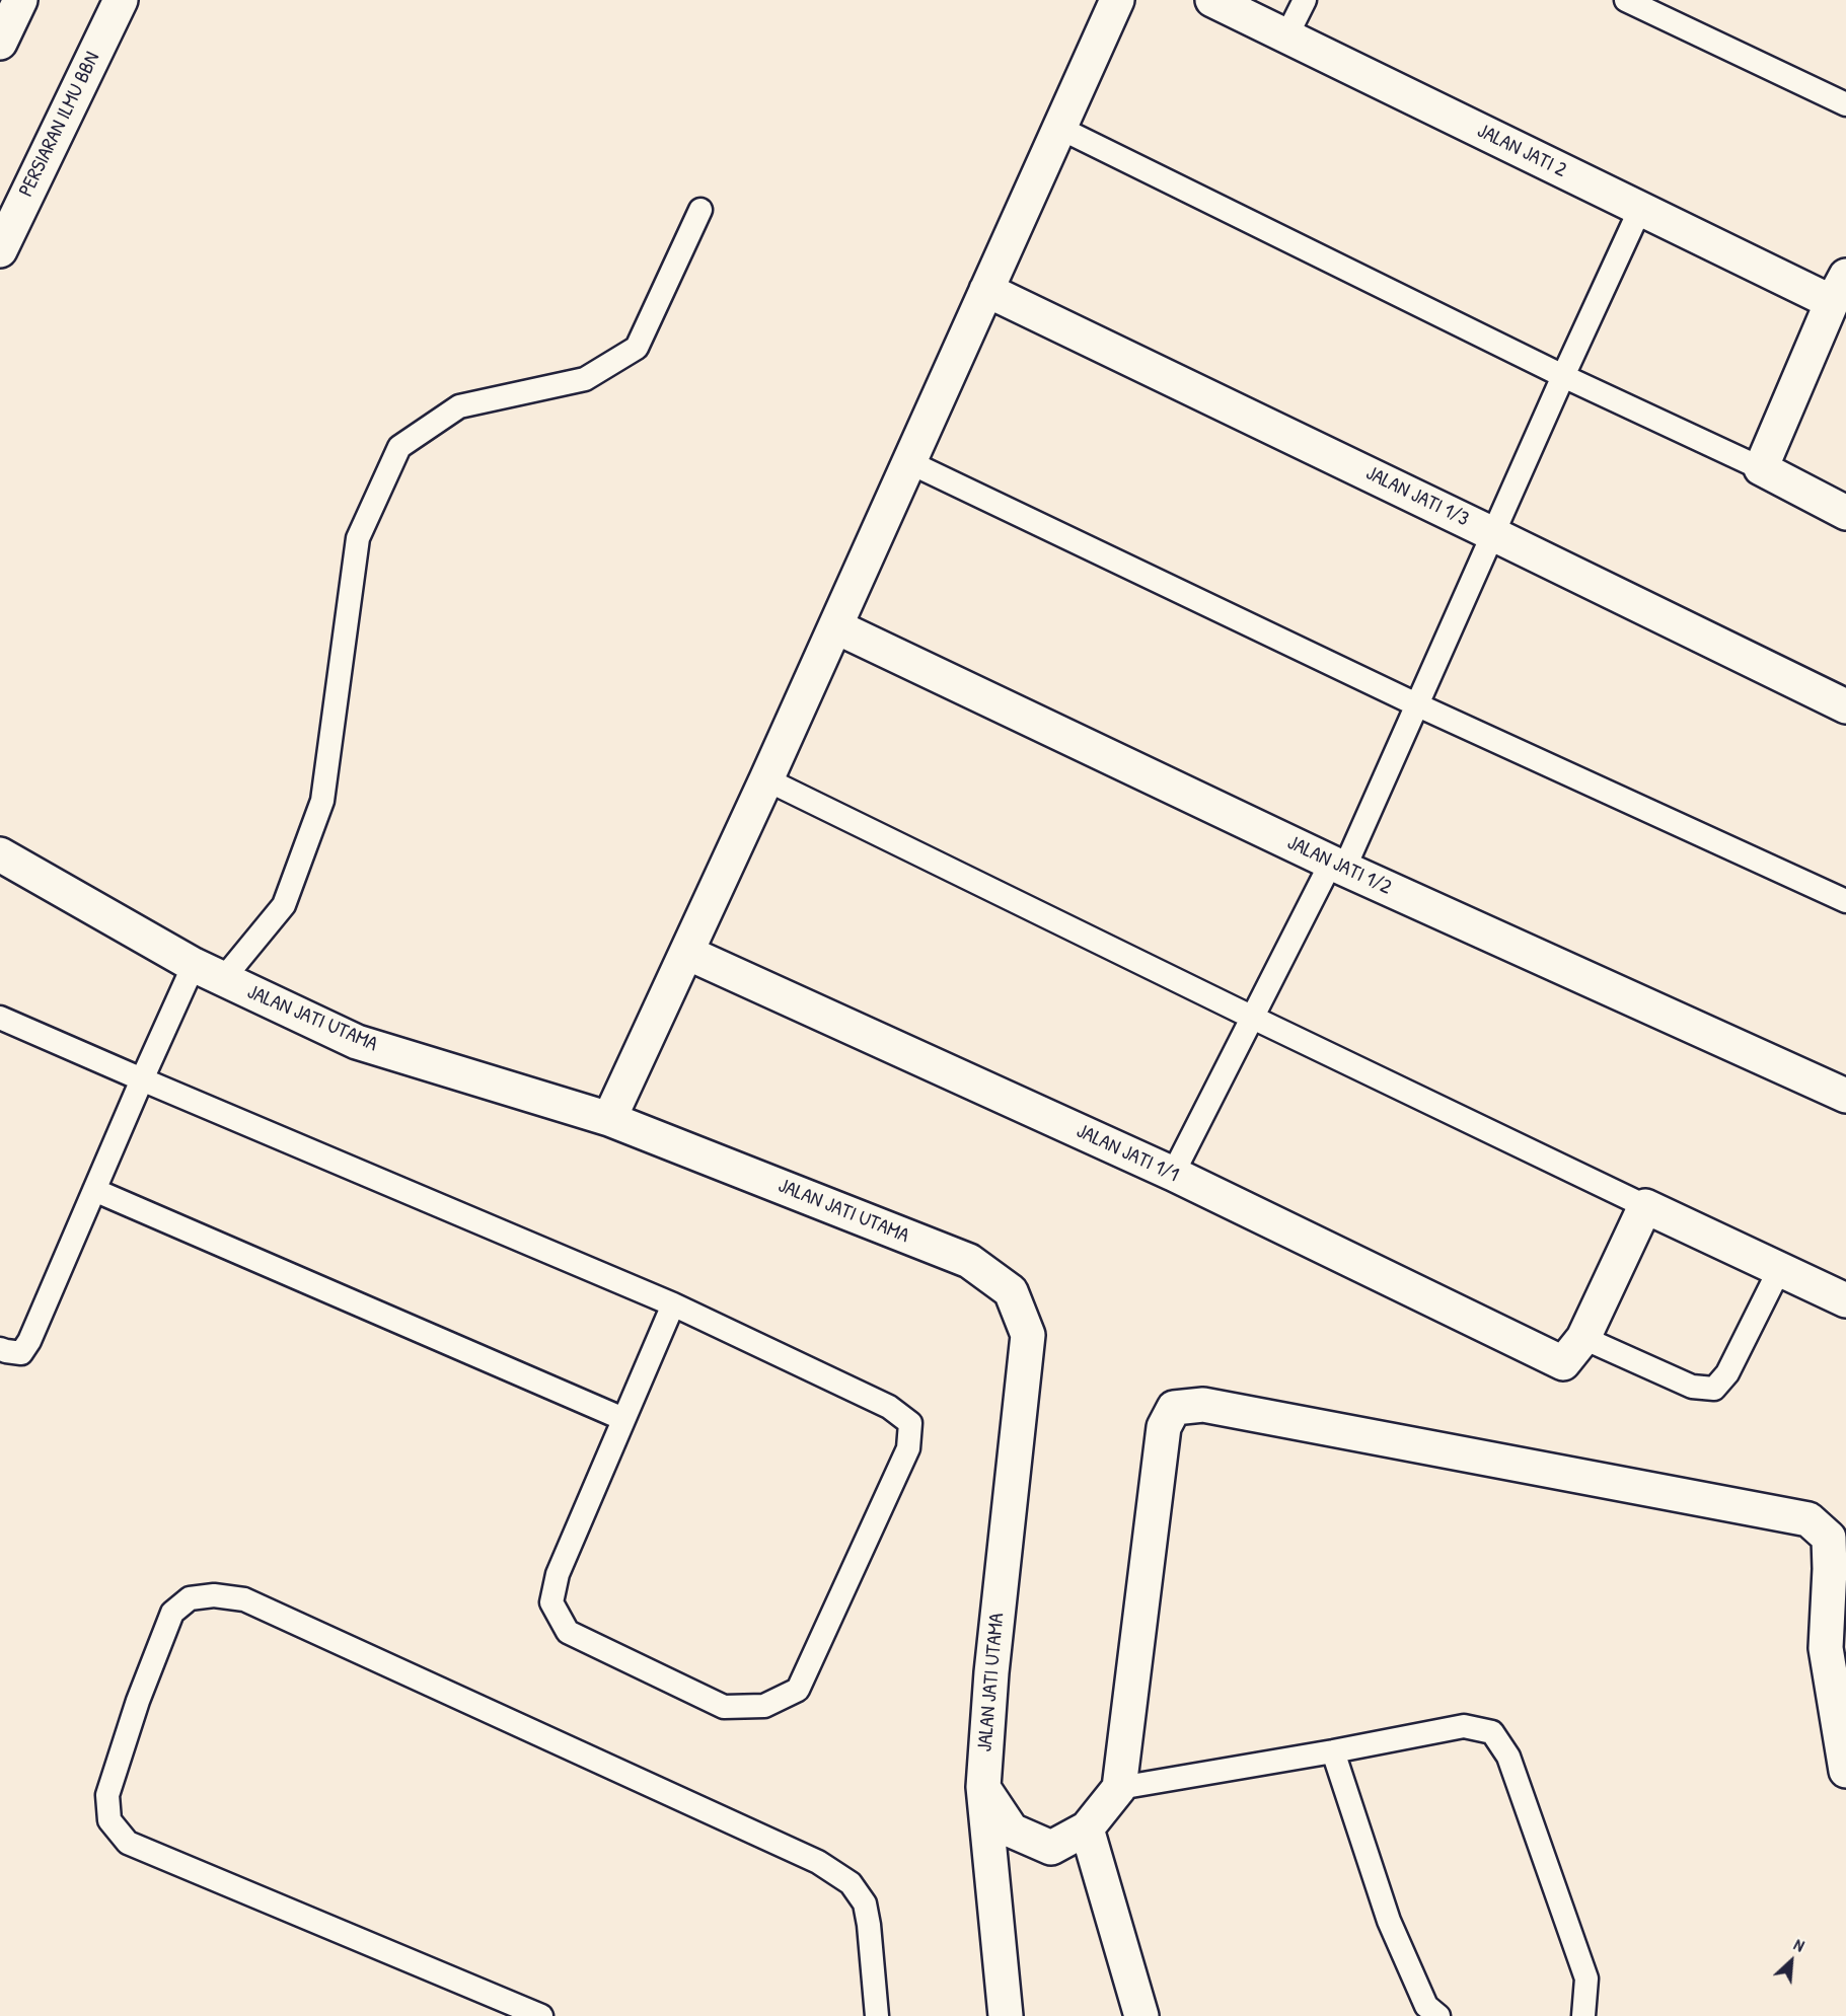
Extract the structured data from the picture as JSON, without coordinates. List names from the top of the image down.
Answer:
{
  "streets": {
    "street": [
      "PERSIARAN ILMU BBN",
      "JALAN JATI 2",
      "JALAN JATI 1/3",
      "JALAN JATI 1/2",
      "JALAN JATI UTAMA",
      "JALAN JATI 1/1"
    ]
  },
  "north": "top right"
}
